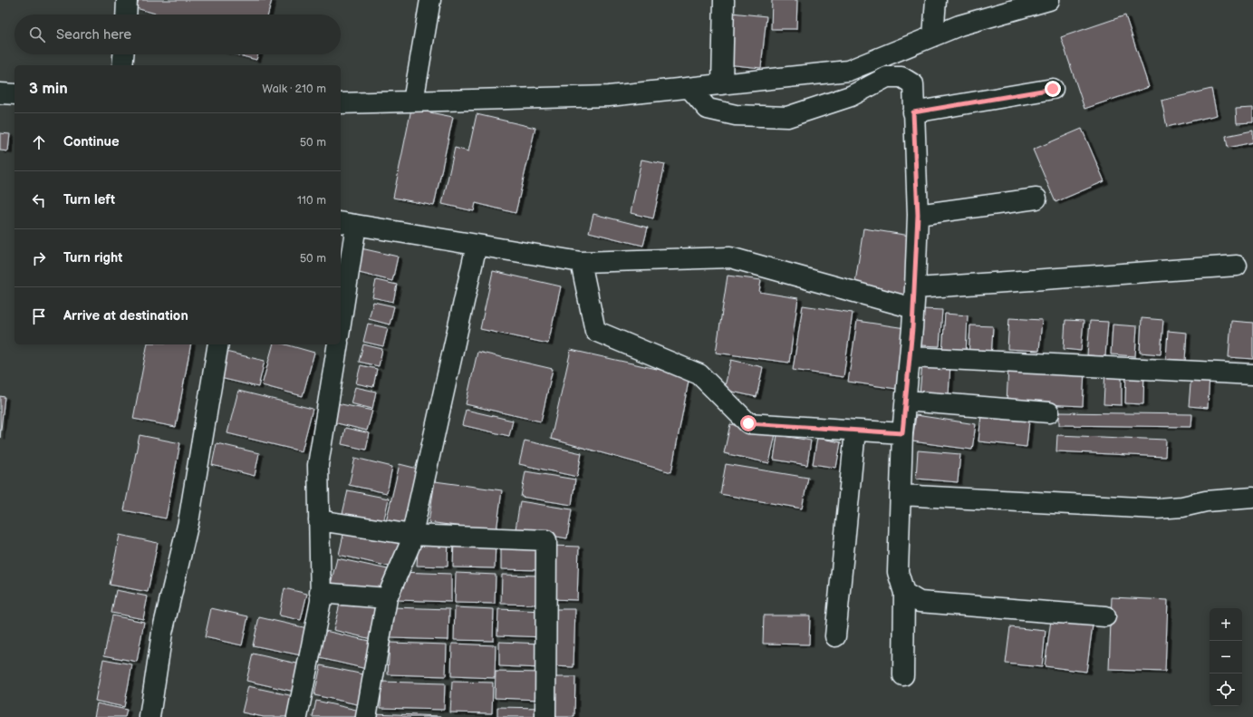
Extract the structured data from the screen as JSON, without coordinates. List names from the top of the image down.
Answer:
{
  "page": {
    "search": "Search here",
    "heading": ["3 min", "Walk · 210 m"],
    "list": [
      ["Continue", "50 m"],
      ["Turn left", "110 m"],
      ["Turn right", "50 m"],
      "Arrive at destination"
    ],
    "map_buttons": ["+", "−"]
  }
}
